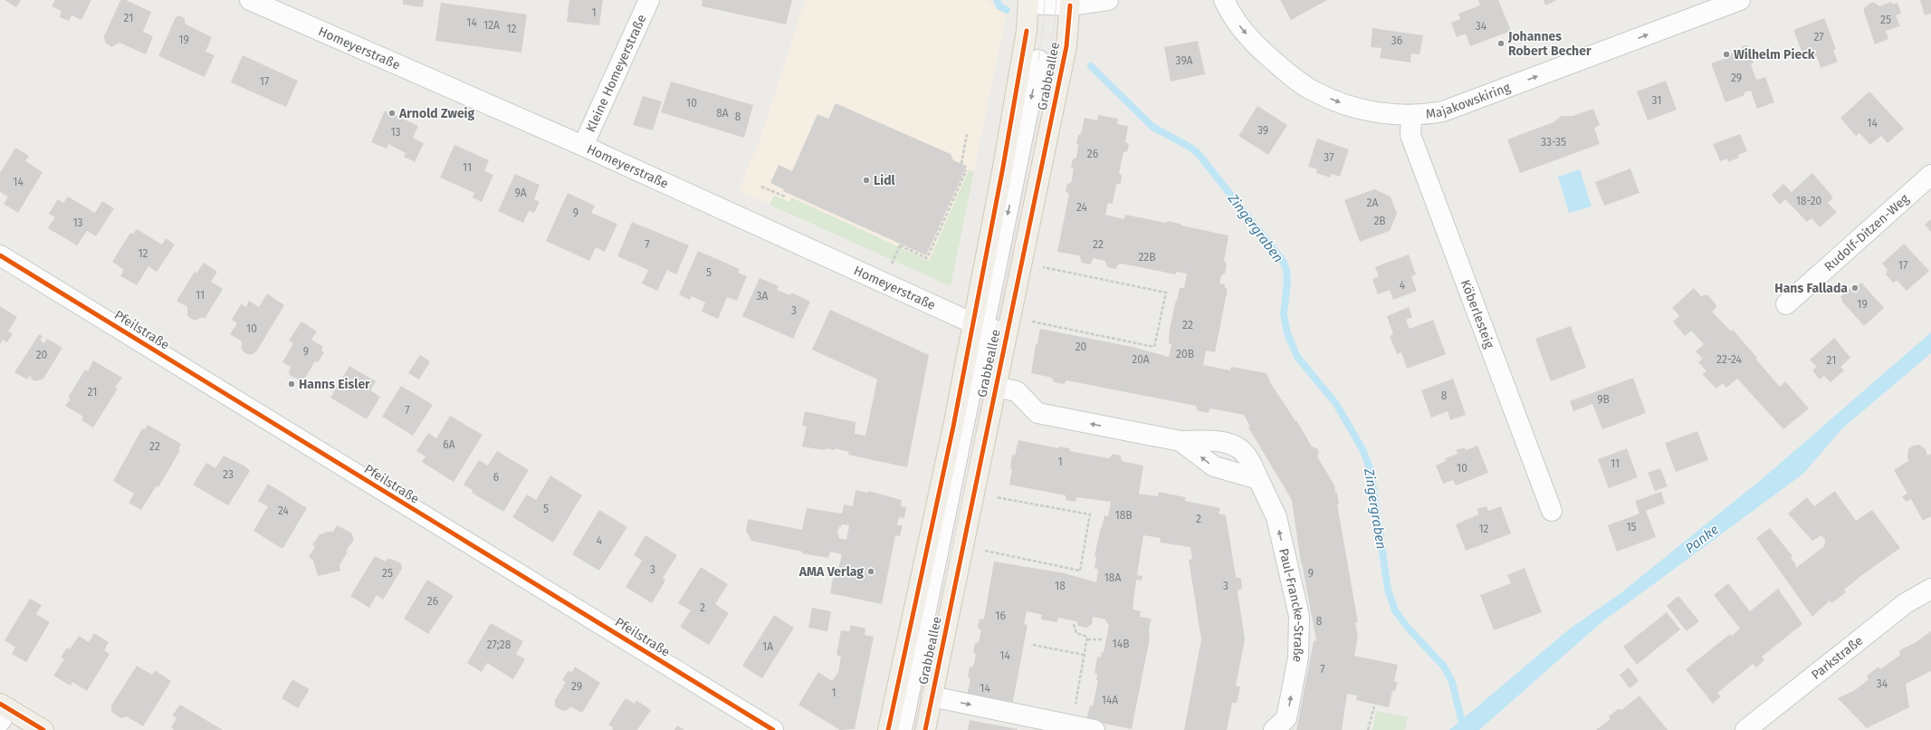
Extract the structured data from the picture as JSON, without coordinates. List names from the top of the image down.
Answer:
{
  "streets": {
    "main road": ["Grabbeallee"],
    "street": [
      "Homeyerstraße",
      "Kleine Homeyerstraße",
      "Majakowskiring",
      "Rudolf-Ditzen-Weg",
      "Köberlesteig",
      "Pfeilstraße",
      "Paul-Francke-Straße",
      "Parkstraße"
    ]
  },
  "crossings": [
    ["Homeyerstraße", "Kleine Homeyerstraße"],
    ["Homeyerstraße", "Grabbeallee"],
    ["Grabbeallee", "Paul-Francke-Straße"],
    ["Majakowskiring", "Köberlesteig"]
  ],
  "one_way": ["Majakowskiring", "Paul-Francke-Straße"],
  "water": ["Zingergraben", "Panke"],
  "places": [
    "Johannes Robert Becher",
    "Wilhelm Pieck",
    "Arnold Zweig",
    "Lidl",
    "Hans Fallada",
    "Hanns Eisler",
    "AMA Verlag"
  ],
  "house_numbers": [
    "1",
    "21",
    "25",
    "14",
    "12A",
    "34",
    "12",
    "27",
    "19",
    "36",
    "39A",
    "29",
    "17",
    "31",
    "10",
    "8A",
    "8",
    "14",
    "39",
    "13",
    "33-35",
    "26",
    "37",
    "11",
    "14",
    "9A",
    "18-20",
    "2A",
    "24",
    "9",
    "2B",
    "13",
    "7",
    "22",
    "12",
    "22B",
    "17",
    "5",
    "4",
    "11",
    "3A",
    "19",
    "3",
    "22",
    "10",
    "20",
    "9",
    "20B",
    "20",
    "20A",
    "22-24",
    "21",
    "21",
    "8",
    "9B",
    "7",
    "6A",
    "22",
    "1",
    "11",
    "10",
    "23",
    "6",
    "5",
    "24",
    "18B",
    "2",
    "15",
    "12",
    "4",
    "3",
    "25",
    "9",
    "18A",
    "18",
    "3",
    "26",
    "2",
    "16",
    "8",
    "14B",
    "27;28",
    "1A",
    "14",
    "7",
    "34",
    "29",
    "14",
    "1",
    "14A"
  ]
}
